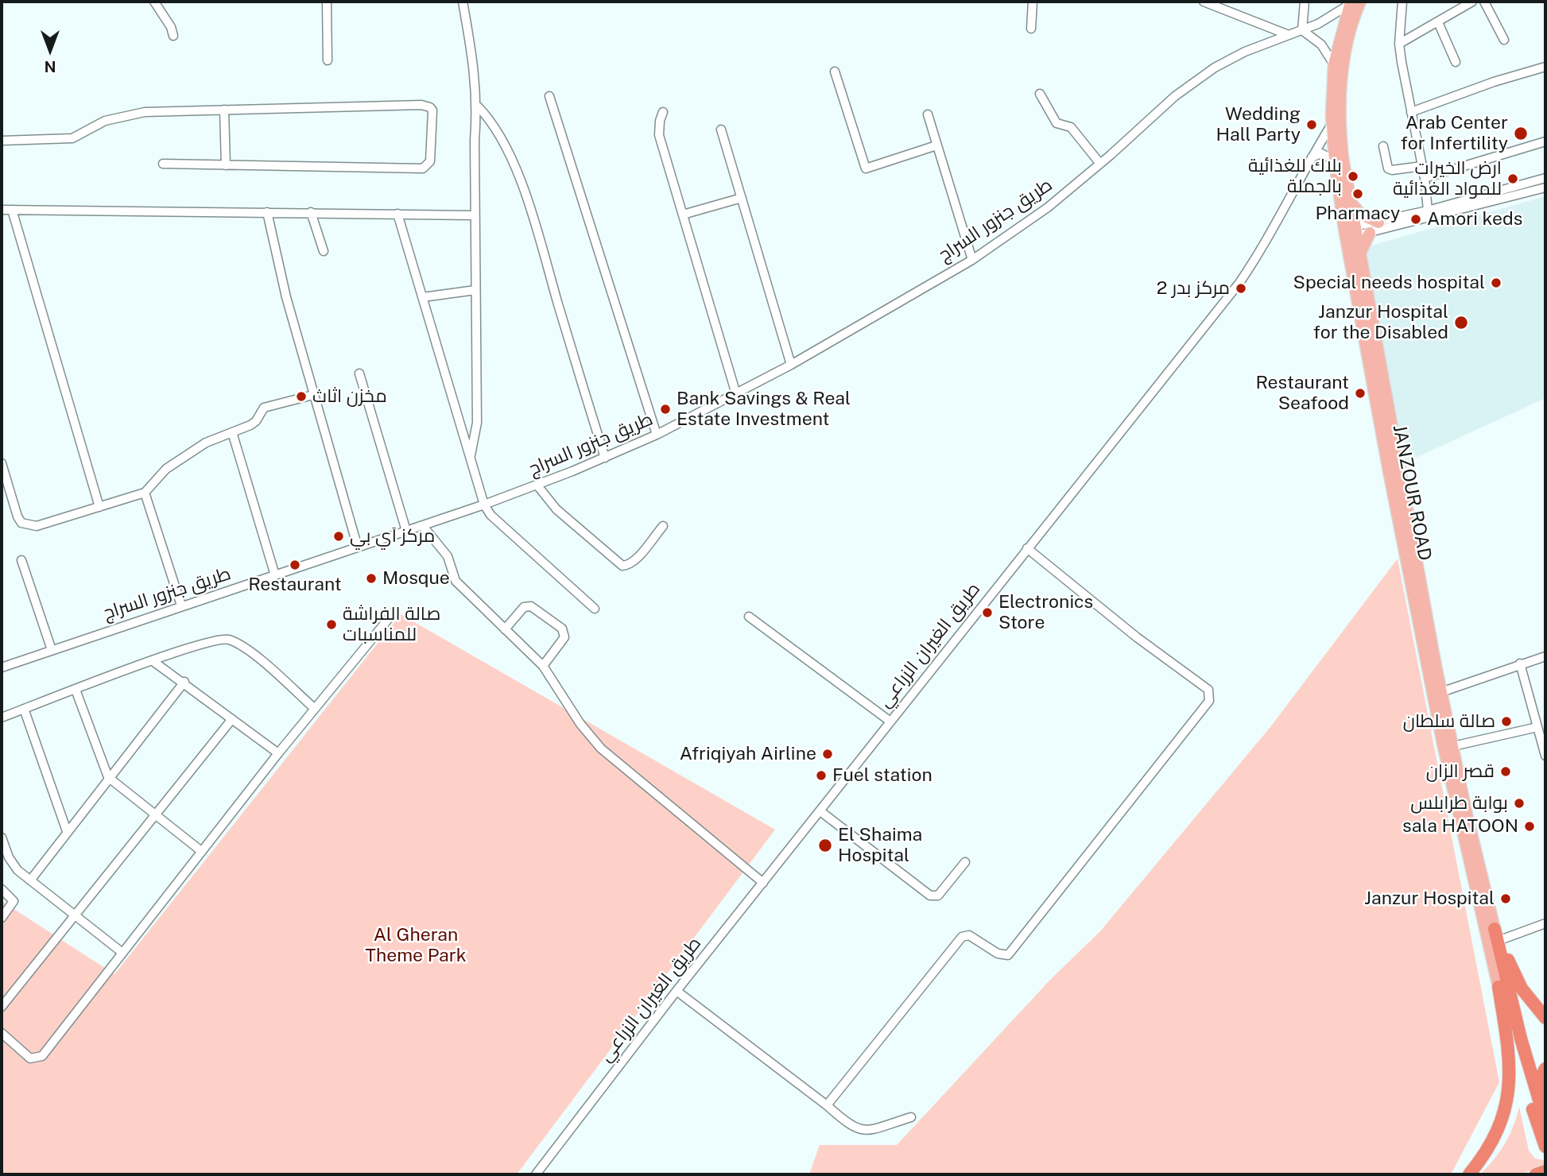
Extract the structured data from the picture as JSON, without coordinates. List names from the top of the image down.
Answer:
{
  "streets": {
    "main road": ["JANZOUR ROAD"],
    "street": ["طريق جنزور السراج", "طريق الغيران الزراعي"]
  },
  "crossings": [
    ["طريق جنزور السراج", "JANZOUR ROAD"],
    ["JANZOUR ROAD", "طريق الغيران الزراعي"]
  ],
  "parks": ["Al Gheran Theme Park"],
  "places": [
    "Wedding Hall Party",
    "Arab Center for Infertility",
    "بلاك للغذائية بالجملة",
    "ارض الخيرات للمواد الغذائية",
    "Pharmacy",
    "Amori keds",
    "Special needs hospital",
    "مركز بدر 2",
    "Janzur Hospital for the Disabled",
    "Restaurant Seafood",
    "مخزن اثاث",
    "Bank Savings & Real Estate Investment",
    "مركز اَي بي",
    "Restaurant",
    "Mosque",
    "Electronics Store",
    "صالة الفراشة للمناسبات",
    "صالة سلطان",
    "Afriqiyah Airline",
    "قصر الزان",
    "Fuel station",
    "بوابة طرابلس",
    "sala HATOON",
    "El Shaima Hospital",
    "Janzur Hospital"
  ],
  "north": "bottom"
}
